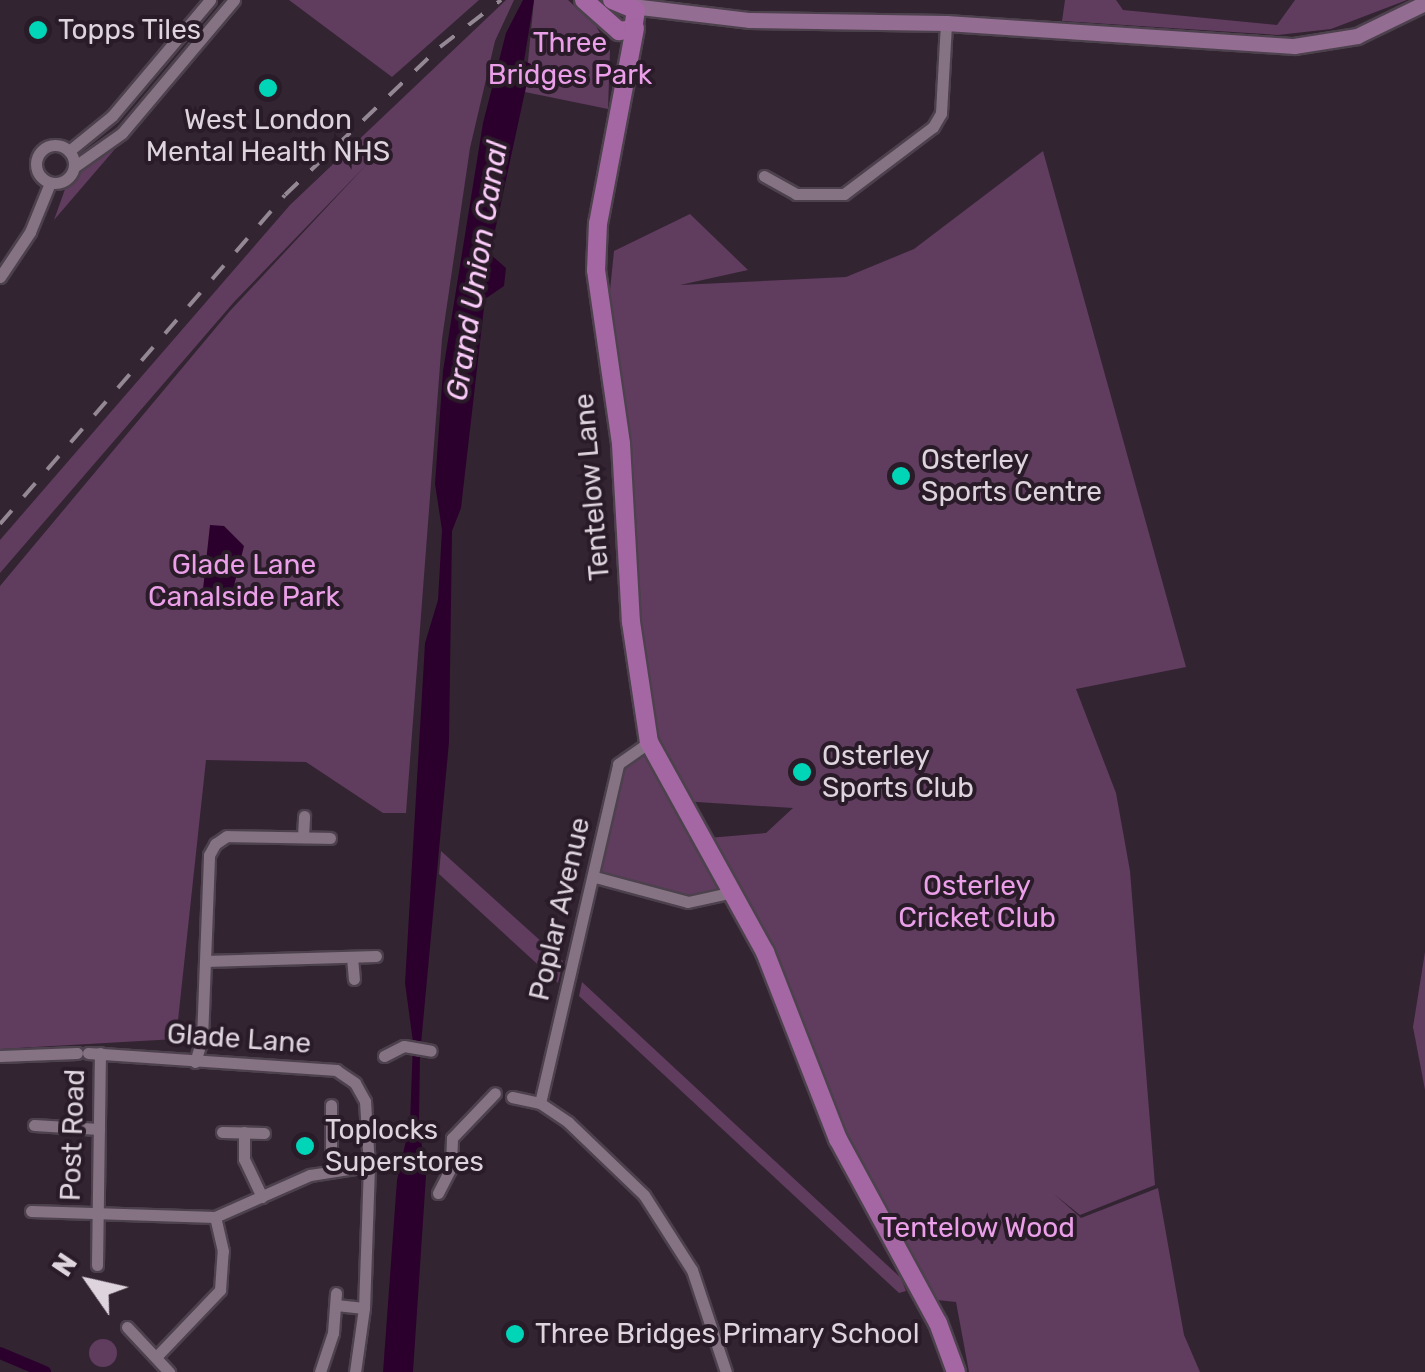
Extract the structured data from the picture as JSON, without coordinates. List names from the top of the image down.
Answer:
{
  "streets": {
    "main road": ["Tentelow Lane"],
    "street": ["Poplar Avenue", "Glade Lane", "Post Road"]
  },
  "crossings": [
    ["Tentelow Lane", "Poplar Avenue"],
    ["Glade Lane", "Post Road"]
  ],
  "water": ["Grand Union Canal"],
  "parks": [
    "Three Bridges Park",
    "Glade Lane Canalside Park",
    "Osterley Cricket Club",
    "Tentelow Wood"
  ],
  "places": [
    "Topps Tiles",
    "West London Mental Health NHS",
    "Osterley Sports Centre",
    "Osterley Sports Club",
    "Toplocks Superstores",
    "Three Bridges Primary School"
  ],
  "north": "top left"
}
